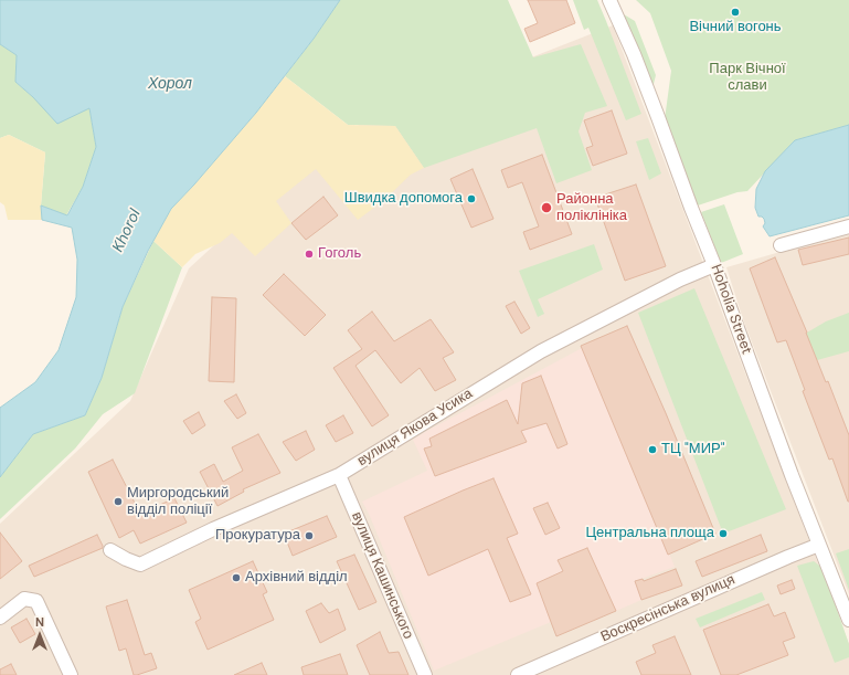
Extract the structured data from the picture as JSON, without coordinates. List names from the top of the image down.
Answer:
{
  "streets": {
    "street": [
      "Hoholia Street",
      "вулиця Якова Усика",
      "вулиця Кашинського",
      "Воскресінська вулиця"
    ]
  },
  "crossings": [
    ["Hoholia Street", "вулиця Якова Усика"],
    ["Hoholia Street", "Воскресінська вулиця"],
    ["вулиця Якова Усика", "вулиця Кашинського"]
  ],
  "water": ["Хорол", "Khorol"],
  "parks": ["Парк Вічної слави"],
  "places": [
    "Вічний вогонь",
    "Швидка допомога",
    "Районна поліклініка",
    "Гоголь",
    "ТЦ \"МИР\"",
    "Миргородський відділ поліції",
    "Центральна площа",
    "Прокуратура",
    "Архівний відділ"
  ],
  "north": "top"
}
